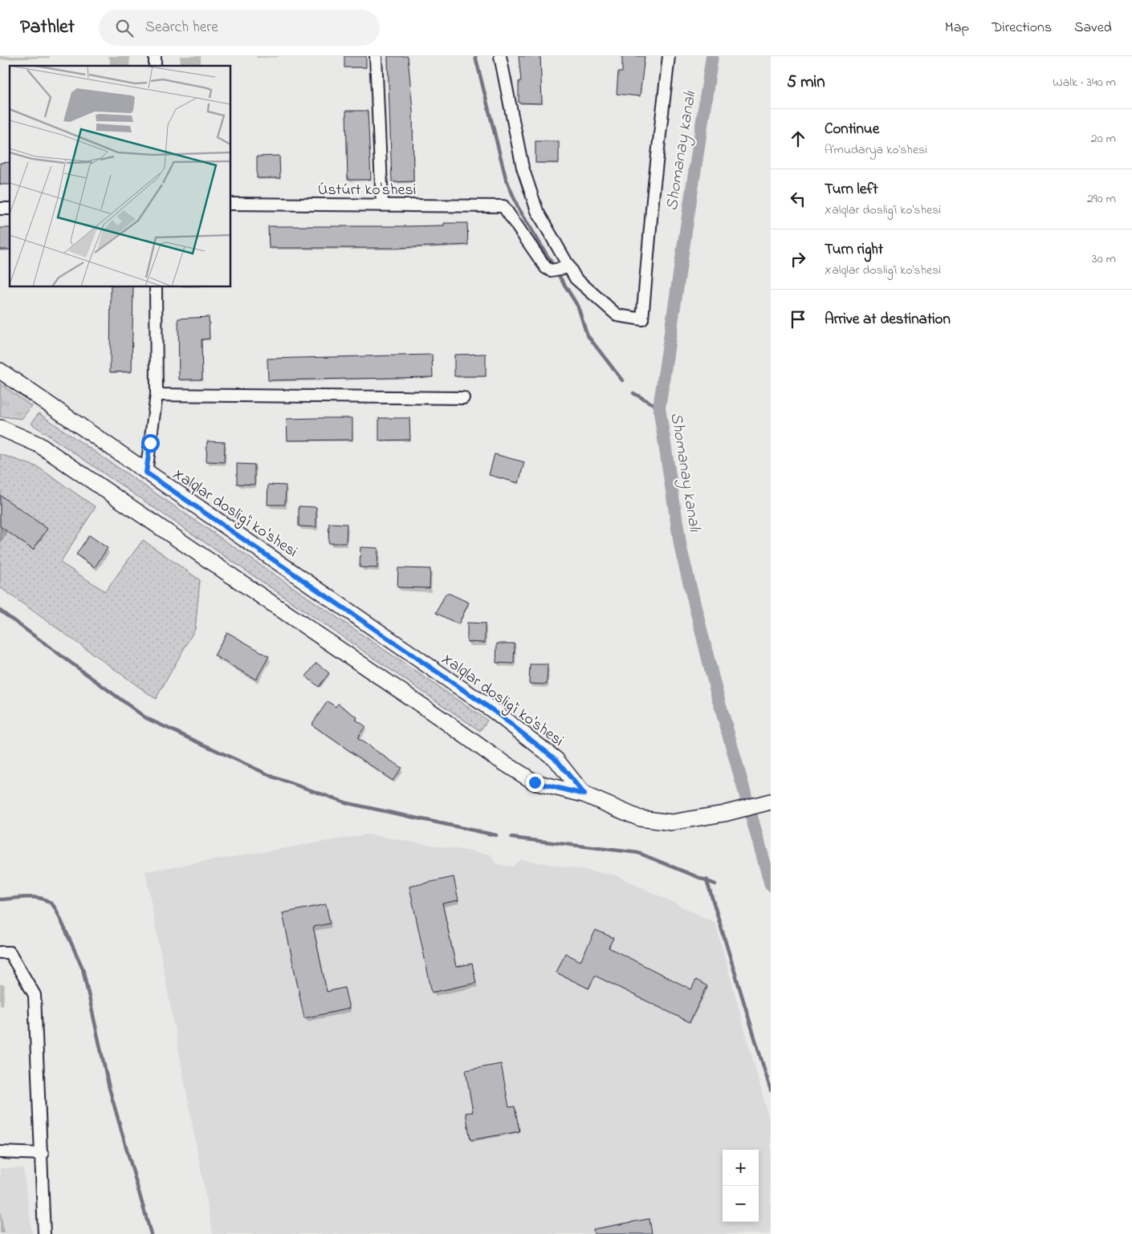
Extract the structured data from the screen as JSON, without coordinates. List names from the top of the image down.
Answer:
{
  "streets": {
    "main road": ["Xalqlar doslig'i ko'shesi"],
    "street": ["Ústúrt ko'shesi"]
  },
  "water": ["Shomanay kanalı"],
  "page": {
    "header": "Pathlet",
    "search": "Search here",
    "nav": ["Map", "Directions", "Saved"],
    "heading": ["5 min", "Walk · 340 m"],
    "list": [
      ["Continue", "A'mudarya ko'shesi", "20 m"],
      ["Turn left", "Xalqlar doslig'i ko'shesi", "290 m"],
      ["Turn right", "Xalqlar doslig'i ko'shesi", "30 m"],
      "Arrive at destination"
    ],
    "map_buttons": ["+", "−"]
  }
}
